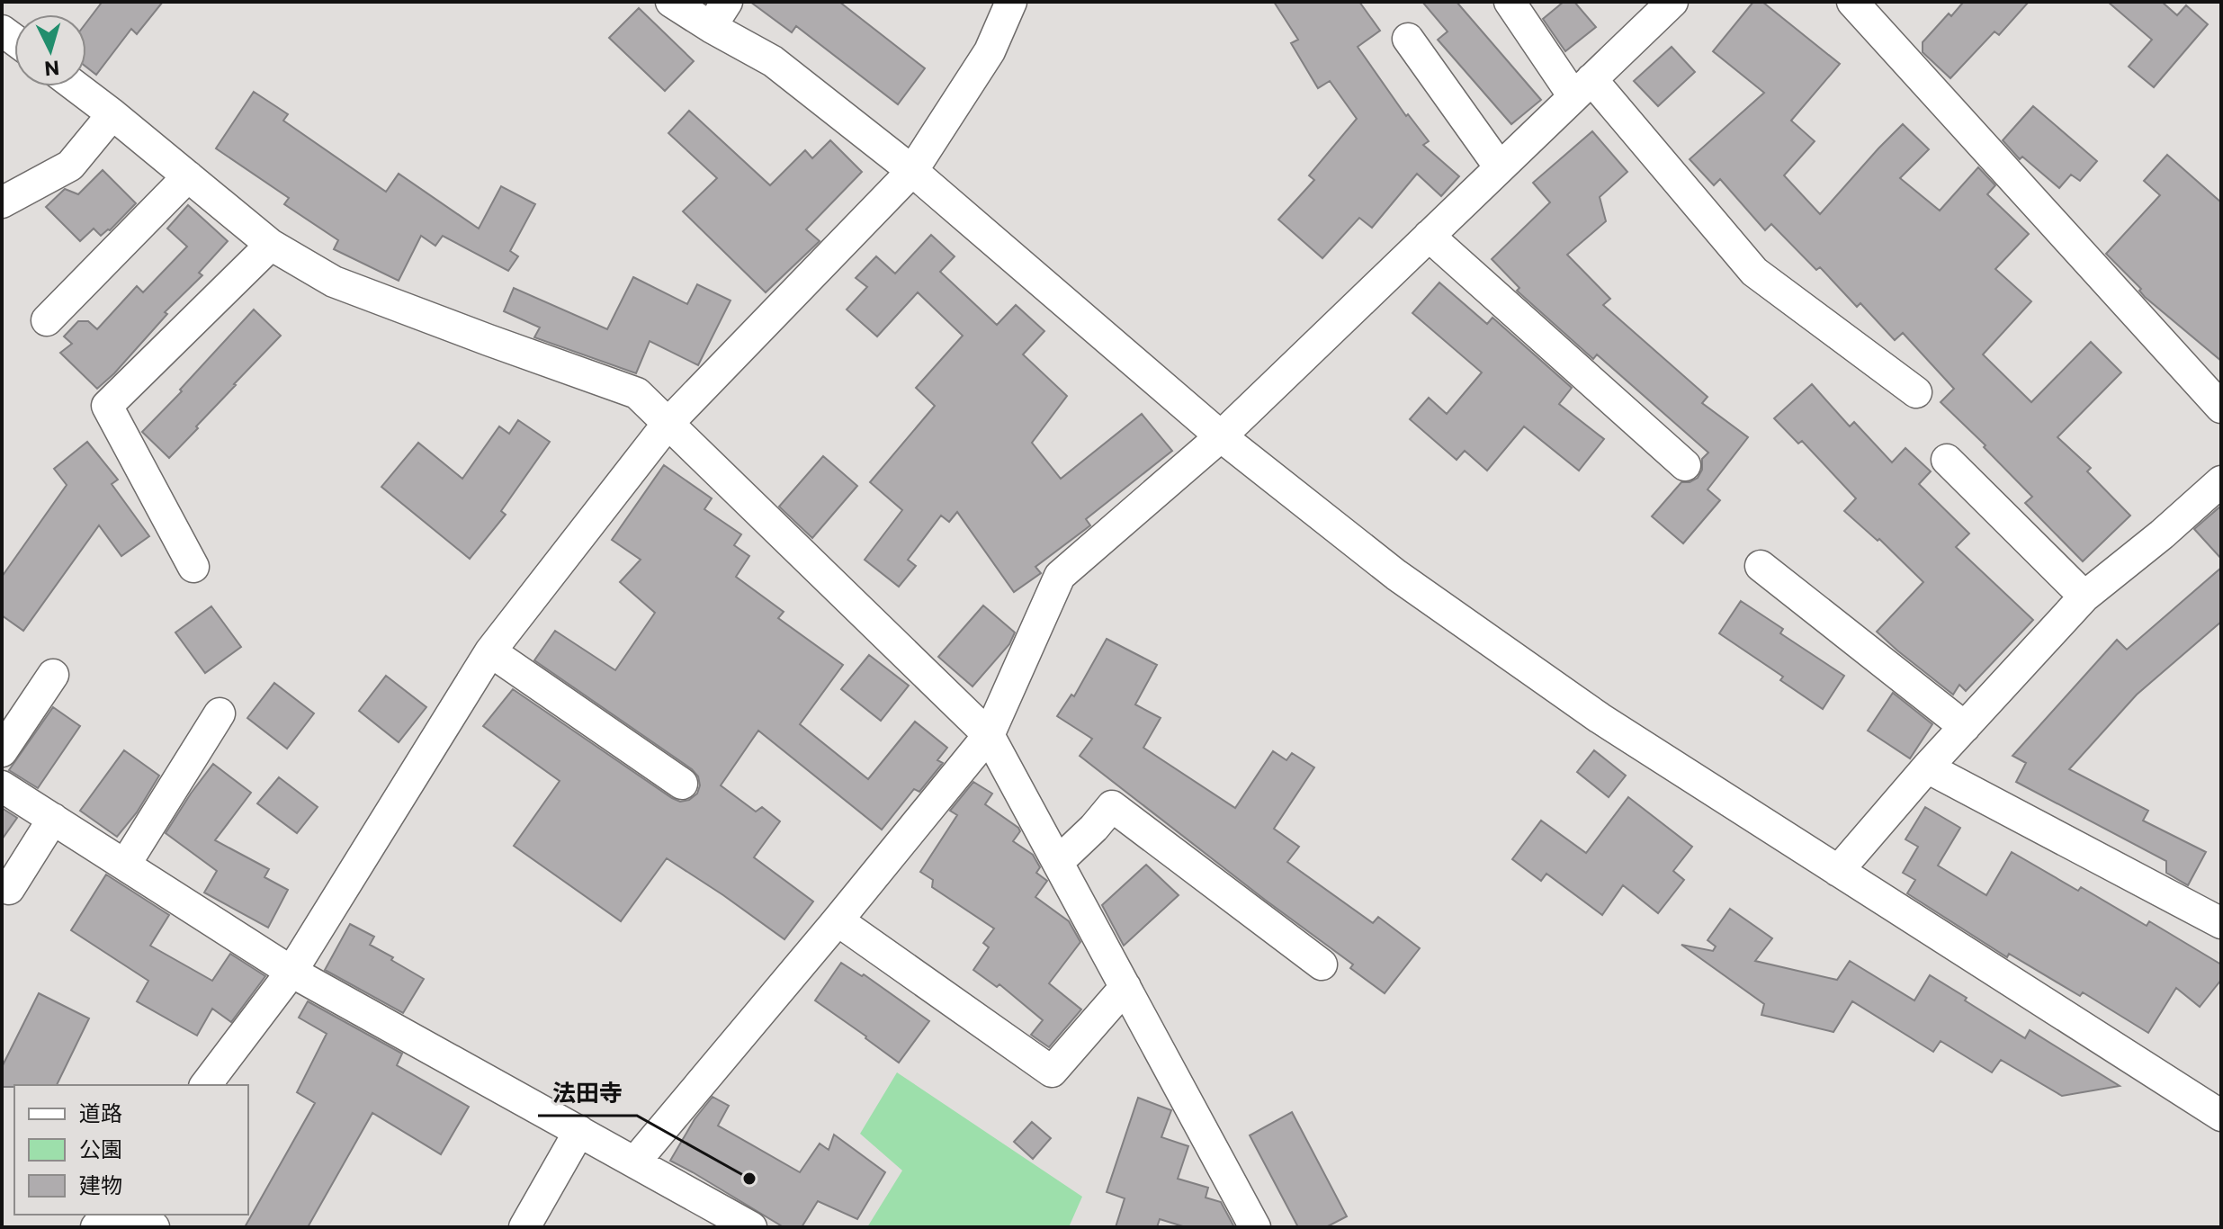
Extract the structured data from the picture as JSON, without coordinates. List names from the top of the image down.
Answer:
{
  "places": ["法田寺"],
  "legend": ["道路", "公園", "建物"],
  "north": "bottom"
}
